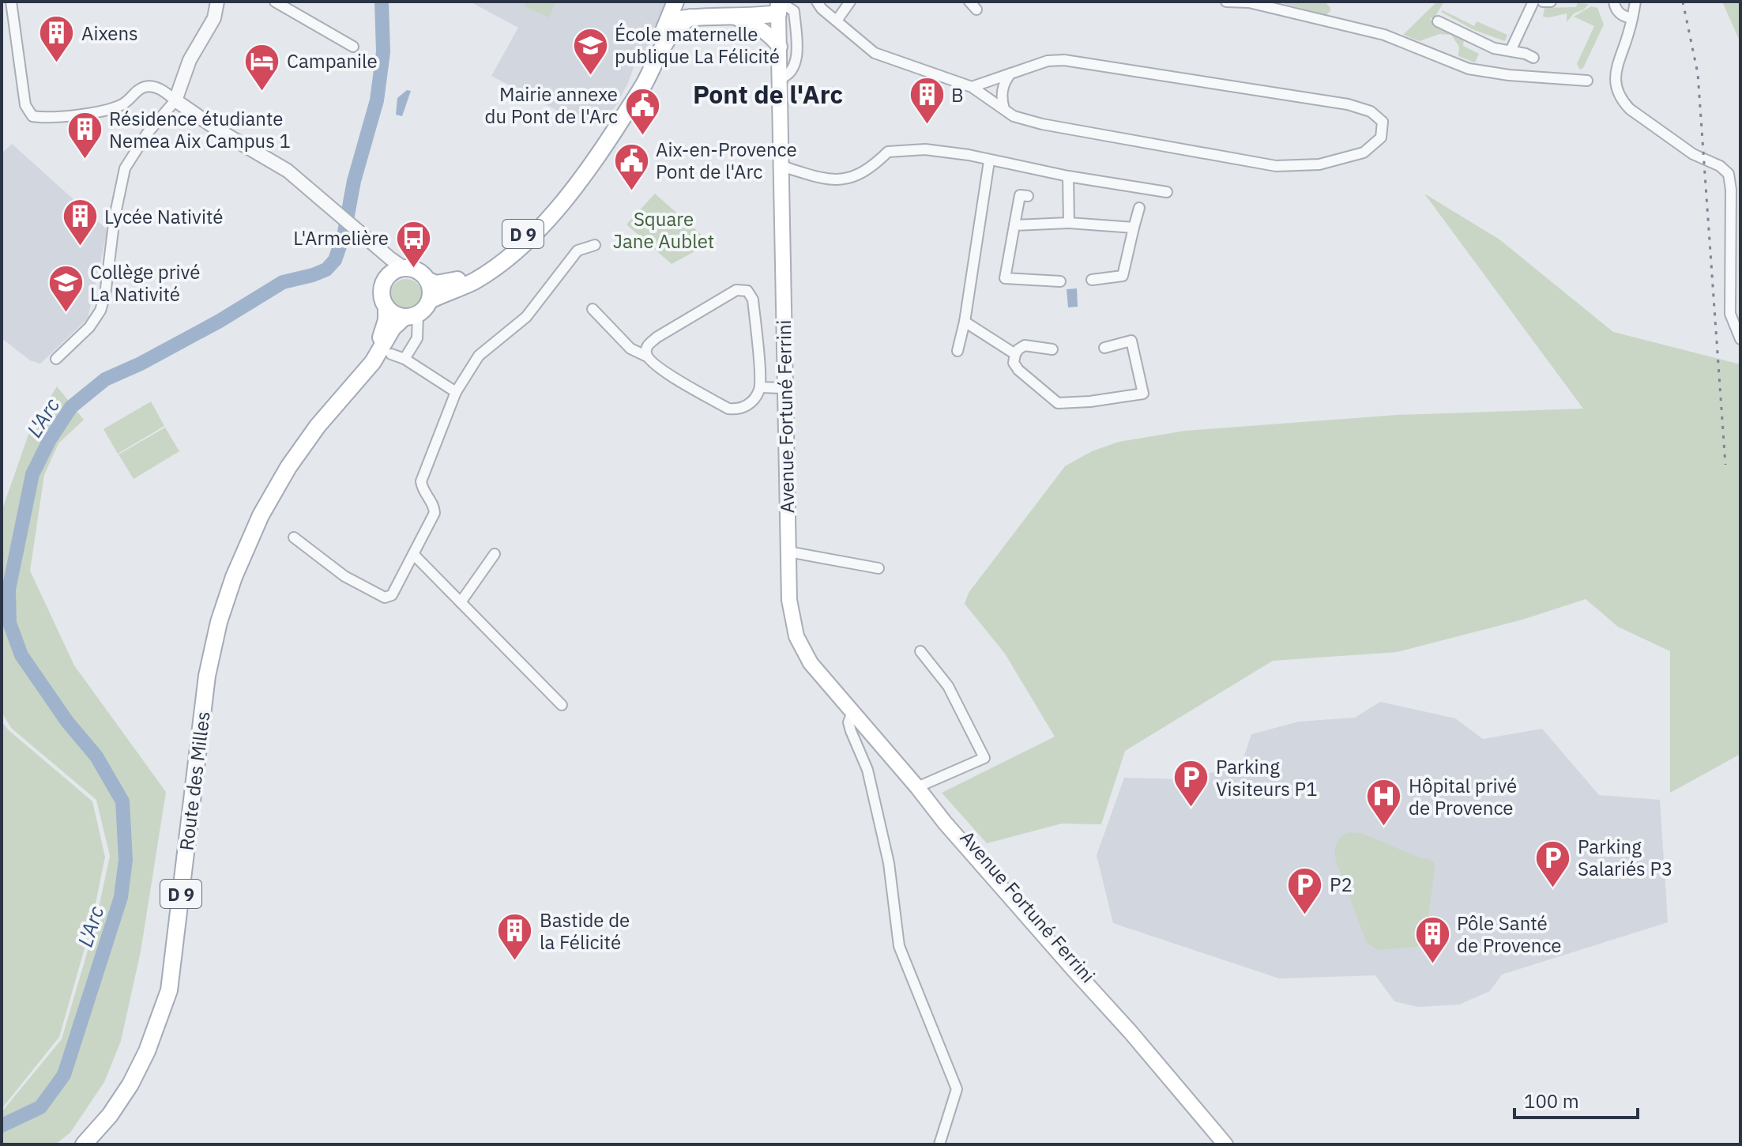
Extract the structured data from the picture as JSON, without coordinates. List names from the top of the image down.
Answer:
{
  "streets": {
    "main road": ["D 9", "Avenue Fortuné Ferrini", "Route des Milles"]
  },
  "crossings": [
    ["D 9", "Route des Milles"]
  ],
  "districts": ["Pont de l'Arc"],
  "water": ["L'Arc"],
  "parks": ["Square Jane Aublet"],
  "places": {
    "building": [
      "Aixens",
      "B",
      "Résidence étudiante Nemea Aix Campus 1",
      "Lycée Nativité",
      "Bastide de la Félicité",
      "Pôle Santé de Provence"
    ],
    "school or university": ["École maternelle publique La Félicité", "Collège privé La Nativité"],
    "hotel": ["Campanile"],
    "public building": ["Mairie annexe du Pont de l'Arc", "Aix-en-Provence Pont de l'Arc"],
    "bus stop": ["L'Armelière"],
    "parking": ["Parking Visiteurs P1", "Parking Salariés P3", "P2"],
    "hospital": ["Hôpital privé de Provence"]
  },
  "scale_bar": "100 m"
}
